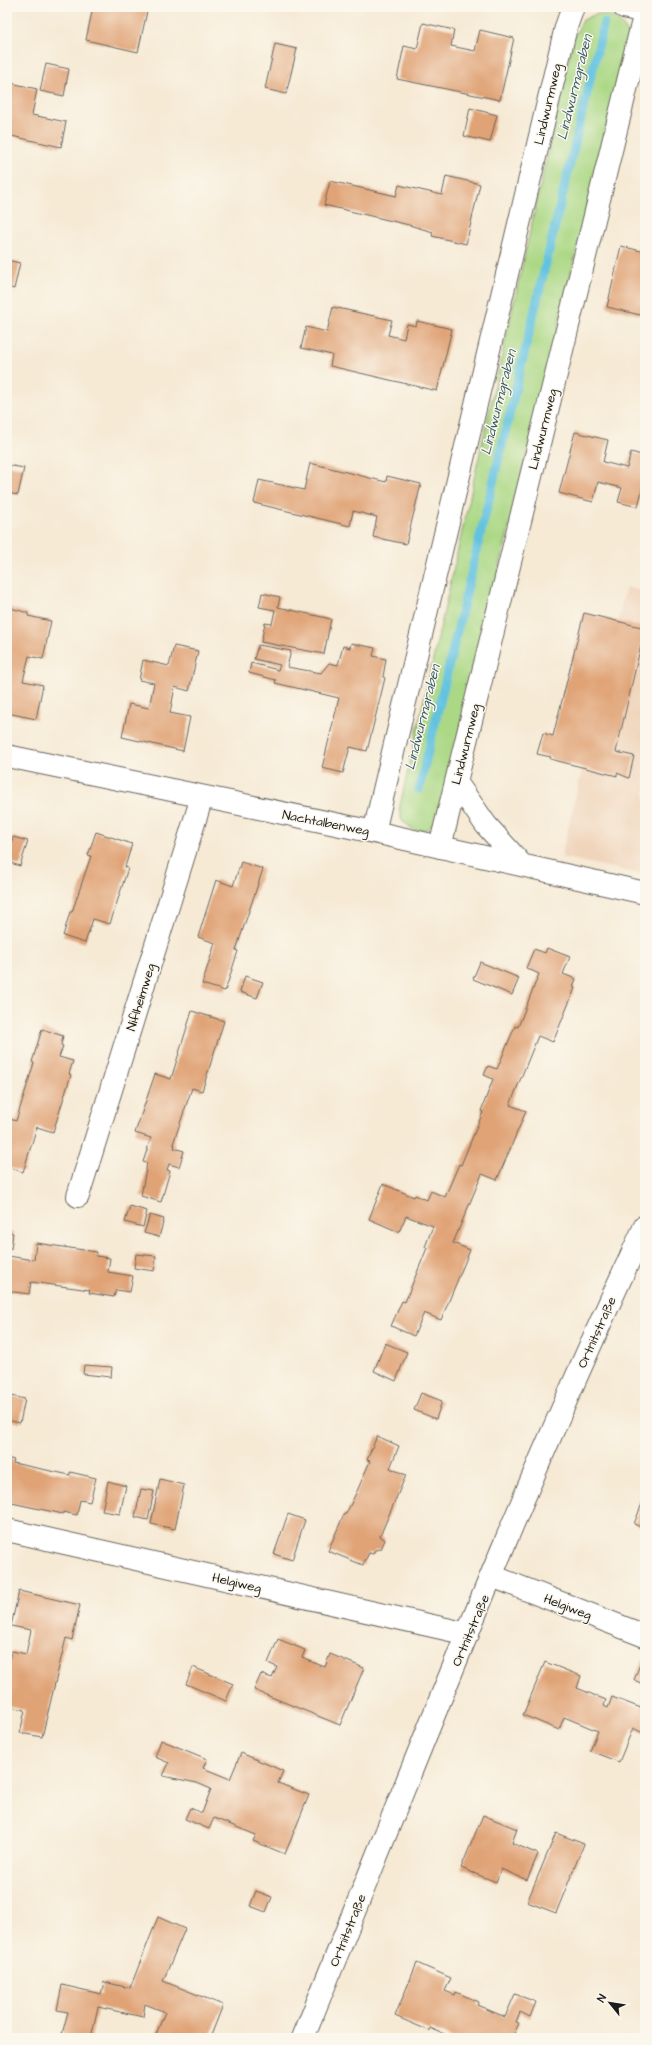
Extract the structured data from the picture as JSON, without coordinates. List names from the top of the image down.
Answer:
{
  "streets": {
    "street": [
      "Lindwurmweg",
      "Nachtalbenweg",
      "Niflheimweg",
      "Ortnitstraße",
      "Helgiweg"
    ]
  },
  "crossings": [
    ["Lindwurmweg", "Nachtalbenweg"],
    ["Nachtalbenweg", "Niflheimweg"],
    ["Ortnitstraße", "Helgiweg"]
  ],
  "water": ["Lindwurmgraben"],
  "north": "top left"
}
